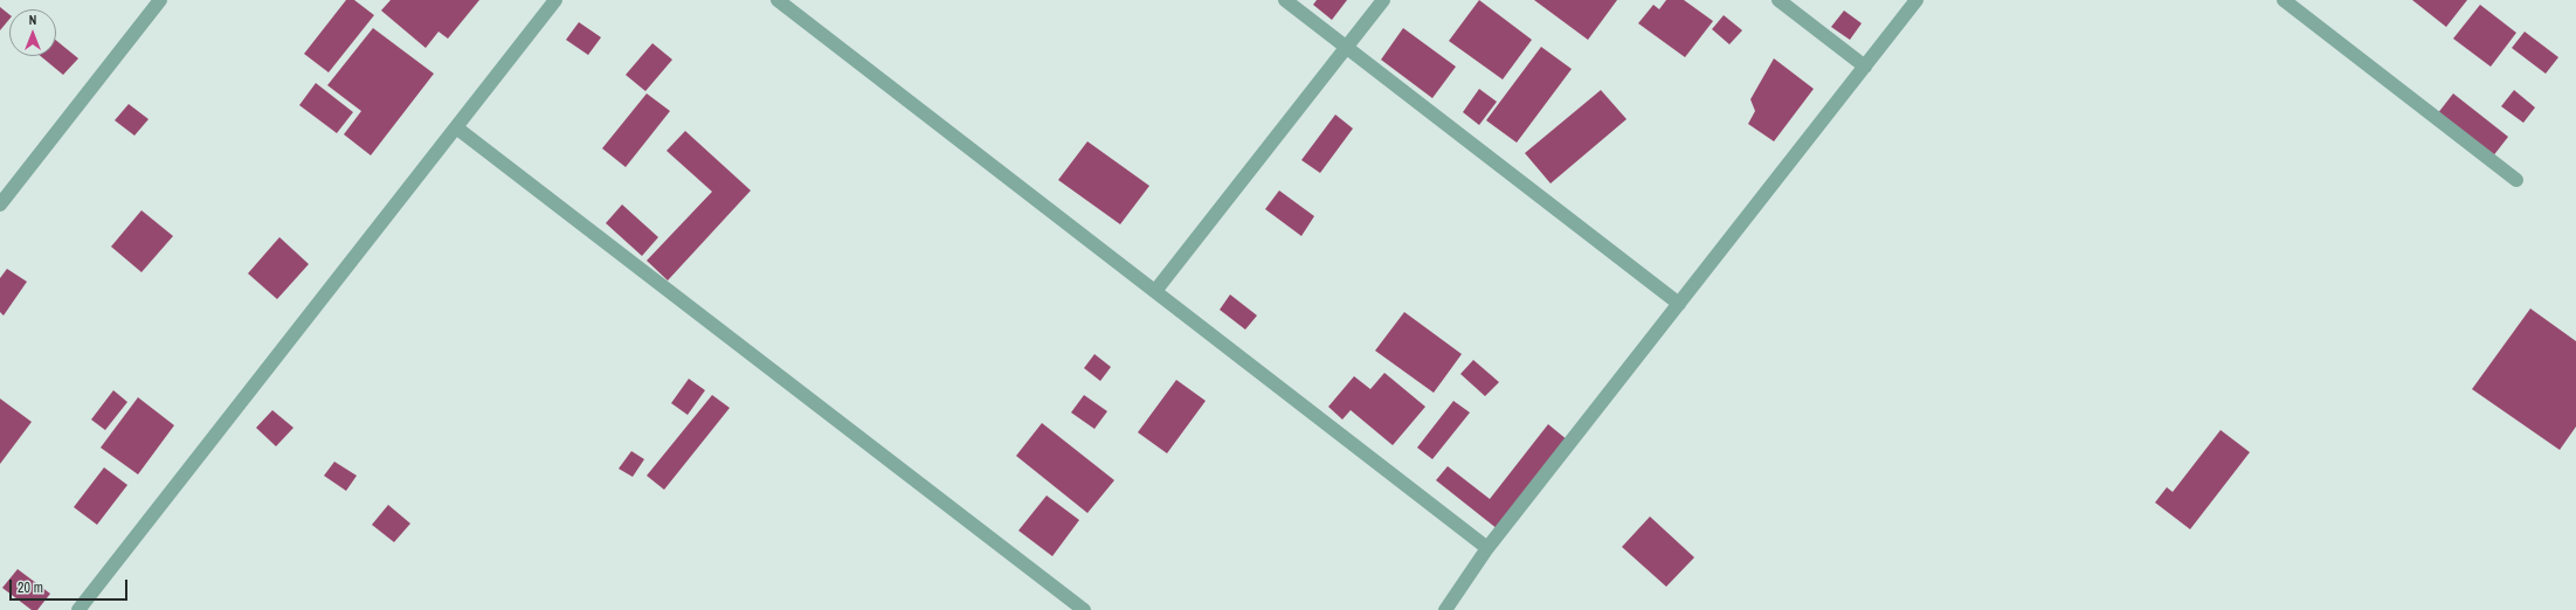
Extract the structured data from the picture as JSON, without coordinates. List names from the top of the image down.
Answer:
{
  "scale_bar": "20 m",
  "north": "top"
}
